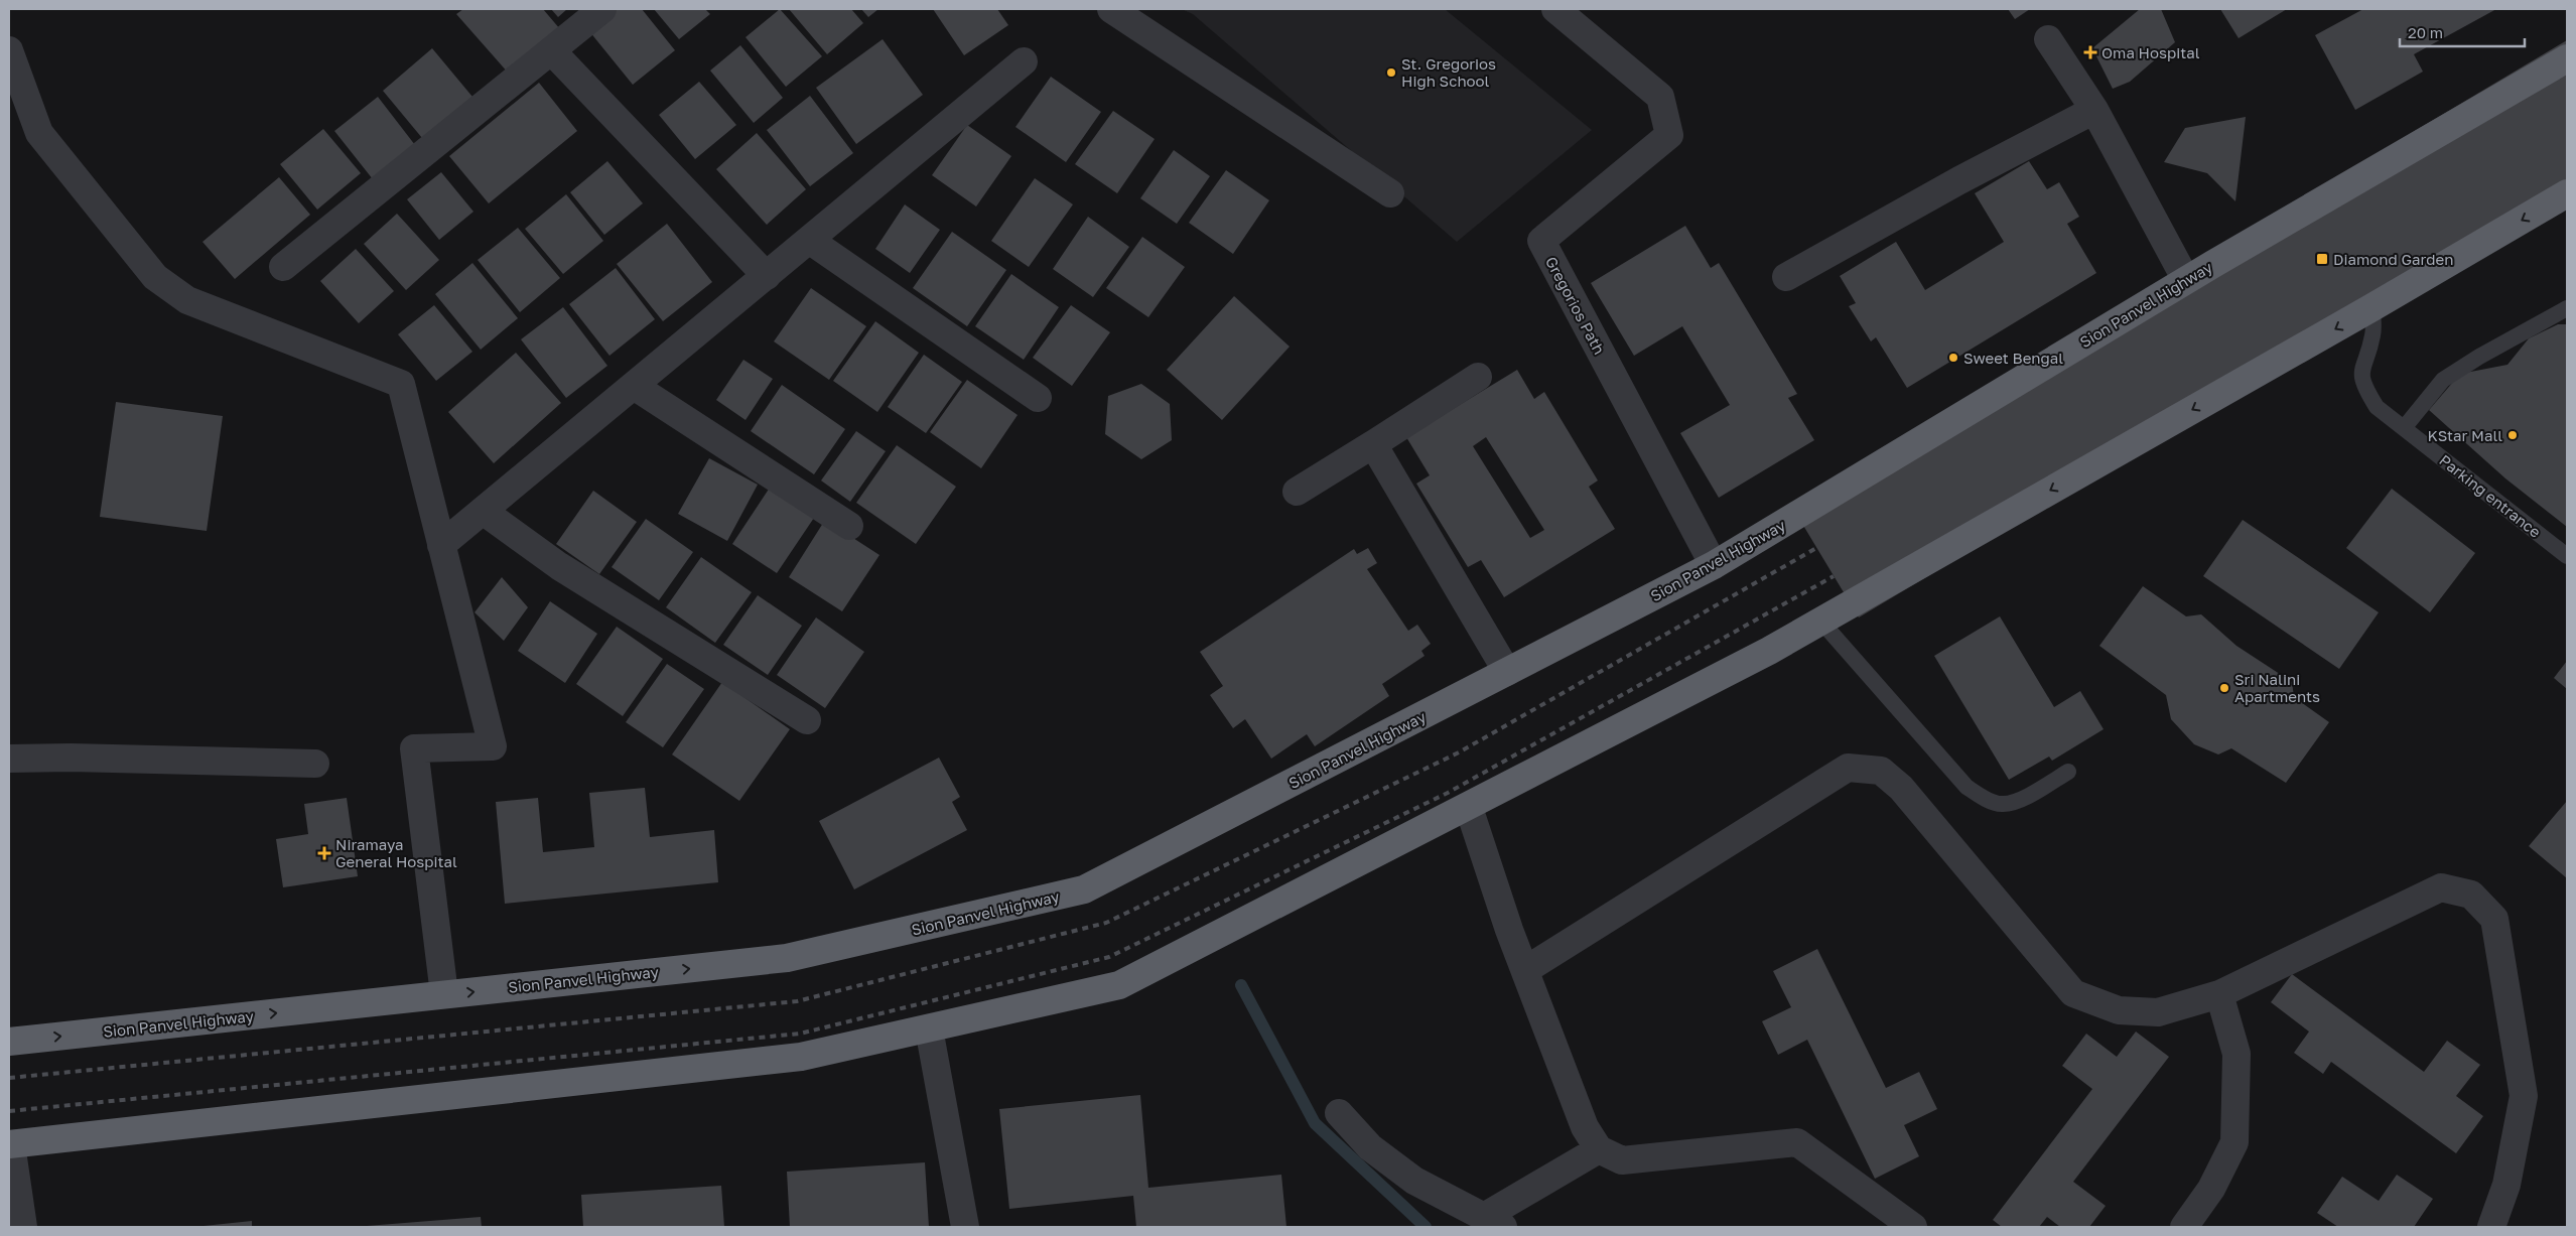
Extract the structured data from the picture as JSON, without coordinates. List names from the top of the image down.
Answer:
{
  "streets": {
    "highway": ["Sion Panvel Highway"],
    "street": ["Gregorios Path"],
    "lane": ["Parking entrance"]
  },
  "crossings": [
    ["Sion Panvel Highway", "Gregorios Path"]
  ],
  "places": {
    "health": ["Oma Hospital", "Niramaya General Hospital"],
    "other": [
      "St. Gregorios High School",
      "Sweet Bengal",
      "KStar Mall",
      "Sri Nalini Apartments"
    ],
    "transit": ["Diamond Garden"]
  },
  "scale_bar": "20 m"
}
